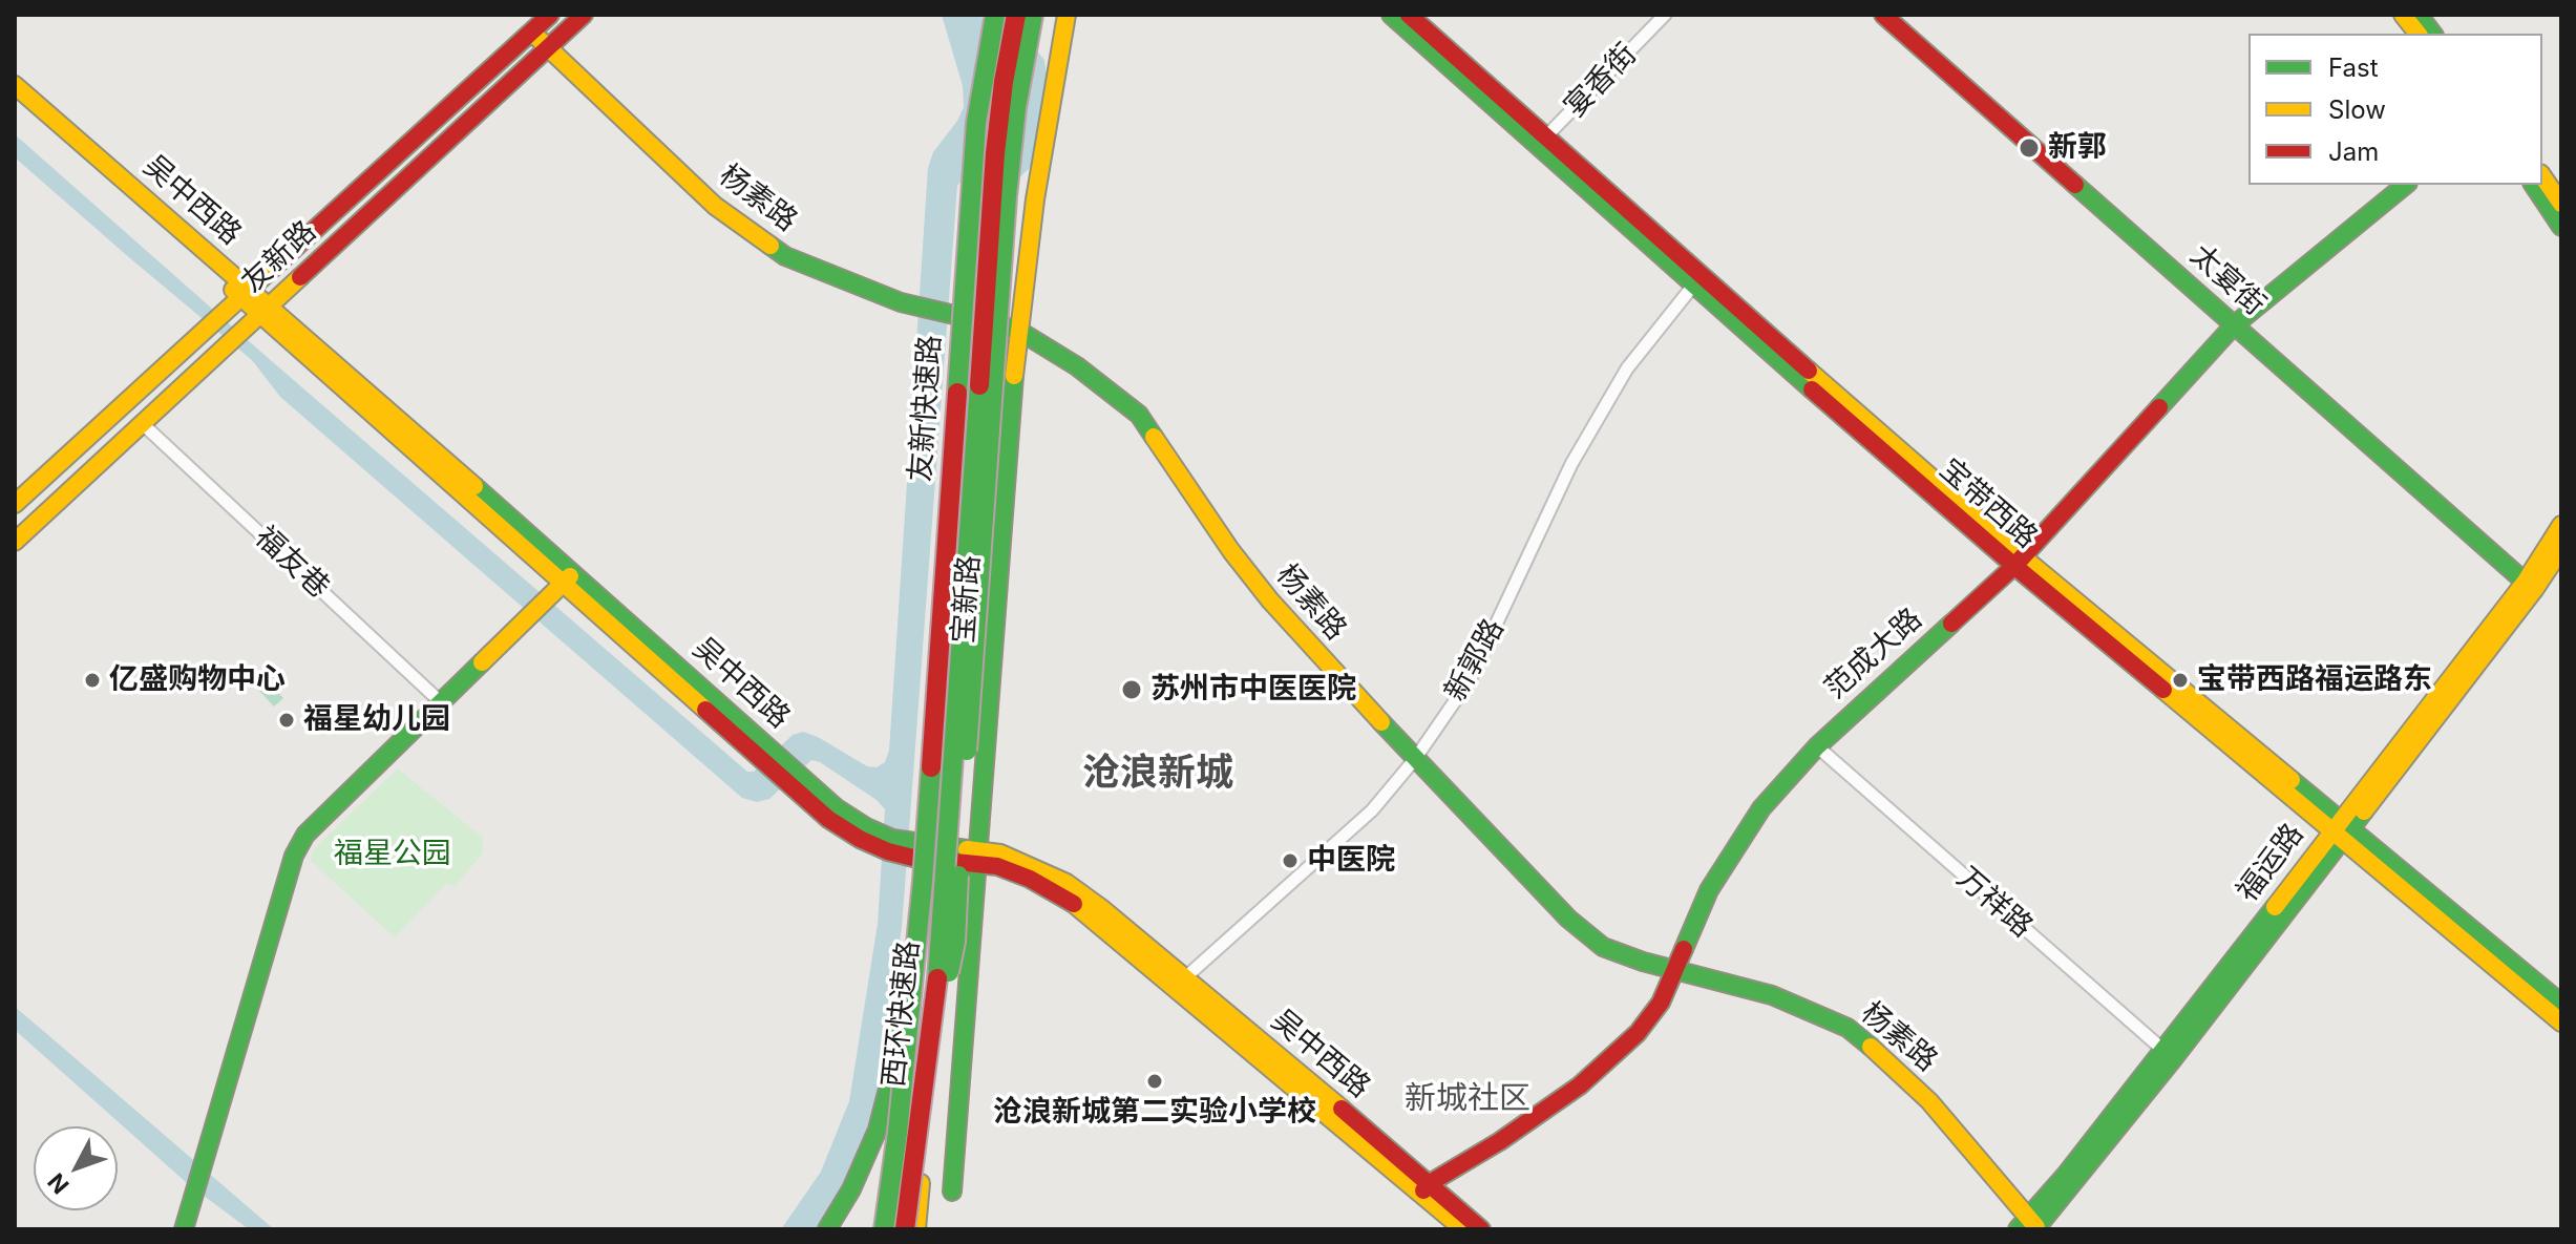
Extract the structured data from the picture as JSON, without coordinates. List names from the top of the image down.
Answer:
{
  "streets": {
    "main road": [
      "杨素路",
      "吴中西路",
      "友新路",
      "太宴街",
      "友新快速路",
      "宝带西路",
      "宝新路",
      "范成大路",
      "福运路",
      "西环快速路"
    ],
    "street": [
      "宴香街",
      "福友巷",
      "新郭路",
      "万祥路"
    ]
  },
  "crossings": [
    ["宴香街", "宝带西路"],
    ["杨素路", "友新路"],
    ["杨素路", "宝新路"],
    ["杨素路", "范成大路"],
    ["杨素路", "新郭路"],
    ["杨素路", "福运路"],
    ["吴中西路", "友新路"],
    ["吴中西路", "宝新路"],
    ["吴中西路", "范成大路"],
    ["吴中西路", "新郭路"],
    ["友新路", "福友巷"],
    ["太宴街", "范成大路"],
    ["太宴街", "福运路"],
    ["友新快速路", "西环快速路"],
    ["宝带西路", "范成大路"],
    ["宝带西路", "新郭路"],
    ["宝带西路", "福运路"],
    ["范成大路", "万祥路"],
    ["福运路", "万祥路"]
  ],
  "districts": ["沧浪新城", "新城社区"],
  "parks": ["福星公园"],
  "places": [
    "新郭",
    "亿盛购物中心",
    "宝带西路福运路东",
    "苏州市中医医院",
    "福星幼儿园",
    "中医院",
    "沧浪新城第二实验小学校"
  ],
  "legend": ["Fast", "Slow", "Jam"],
  "north": "bottom left"
}
